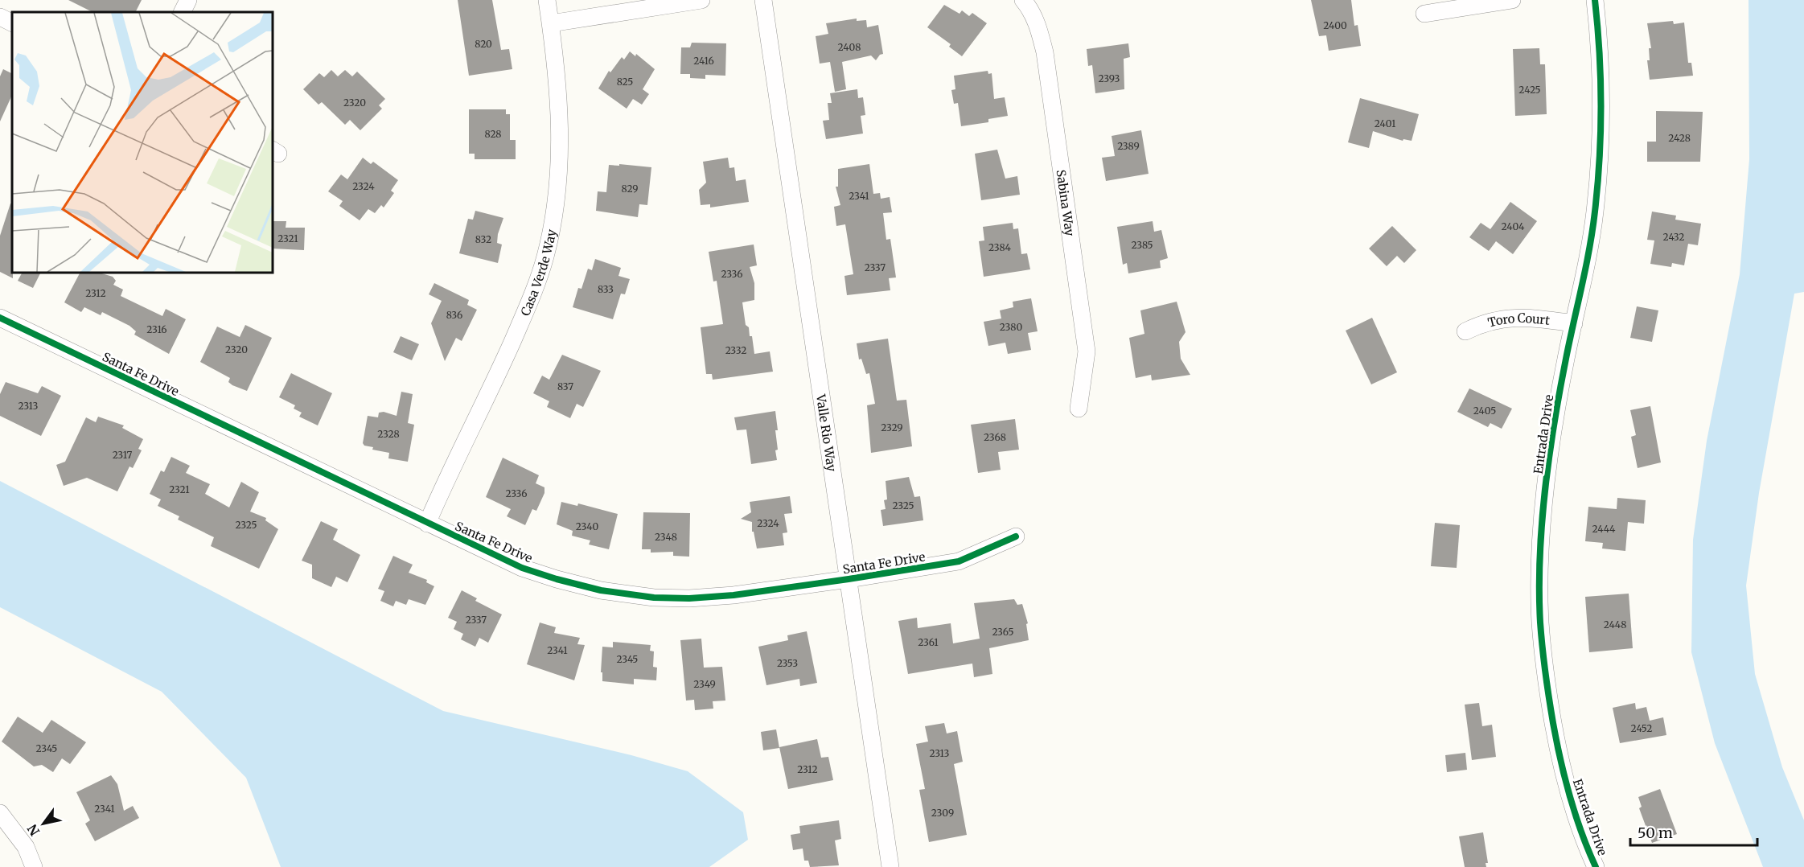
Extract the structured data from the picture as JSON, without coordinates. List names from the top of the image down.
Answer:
{
  "streets": {
    "street": [
      "Sabina Way",
      "Casa Verde Way",
      "Toro Court",
      "Santa Fe Drive",
      "Valle Rio Way",
      "Entrada Drive"
    ]
  },
  "crossings": [
    ["Casa Verde Way", "Santa Fe Drive"],
    ["Toro Court", "Entrada Drive"],
    ["Santa Fe Drive", "Valle Rio Way"]
  ],
  "house_numbers": [
    "2400",
    "820",
    "2408",
    "2416",
    "2393",
    "825",
    "2425",
    "2320",
    "2401",
    "828",
    "2428",
    "2389",
    "2324",
    "829",
    "2341",
    "2404",
    "2432",
    "2321",
    "832",
    "2385",
    "2384",
    "2337",
    "2336",
    "833",
    "2312",
    "836",
    "2380",
    "2316",
    "2320",
    "2332",
    "837",
    "2313",
    "2405",
    "2329",
    "2328",
    "2368",
    "2317",
    "2321",
    "2336",
    "2325",
    "2324",
    "2325",
    "2340",
    "2444",
    "2348",
    "2337",
    "2448",
    "2365",
    "2361",
    "2341",
    "2345",
    "2353",
    "2349",
    "2452",
    "2345",
    "2313",
    "2312",
    "2341",
    "2309"
  ],
  "scale_bar": "50 m",
  "north": "bottom left"
}
